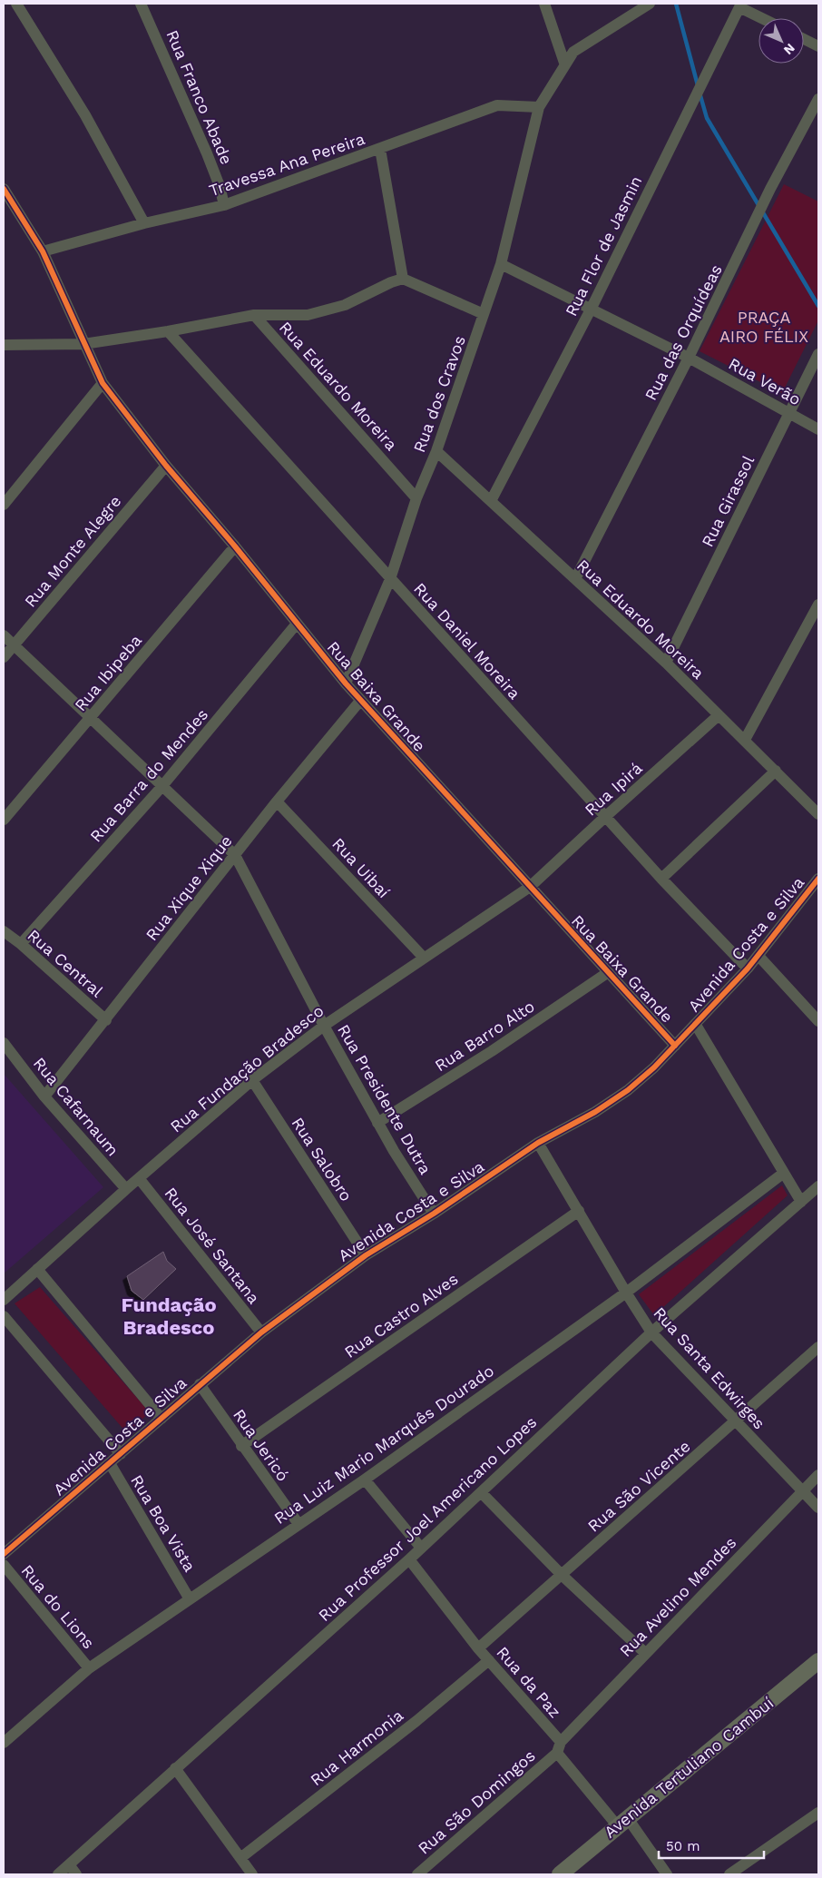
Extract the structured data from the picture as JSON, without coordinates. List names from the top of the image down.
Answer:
{
  "streets": {
    "main road": ["Avenida Tertuliano Cambuí"],
    "street": [
      "Rua Franco Abade",
      "Travessa Ana Pereira",
      "Rua Flor de Jasmin",
      "Rua das Orquídeas",
      "Rua Verão",
      "Rua Eduardo Moreira",
      "Rua dos Cravos",
      "Rua Girassol",
      "Rua Monte Alegre",
      "Rua Daniel Moreira",
      "Rua Ibipeba",
      "Rua Baixa Grande",
      "Rua Barra do Mendes",
      "Rua Ipirá",
      "Rua Uibaí",
      "Rua Xique Xique",
      "Avenida Costa e Silva",
      "Rua Central",
      "Rua Barro Alto",
      "Rua Fundação Bradesco",
      "Rua Presidente Dutra",
      "Rua Cafarnaum",
      "Rua Salobro",
      "Rua José Santana",
      "Rua Castro Alves",
      "Rua Santa Edwirges",
      "Rua Luiz Mario Marquês Dourado",
      "Rua Jericó",
      "Rua São Vicente",
      "Rua Professor Joel Americano Lopes",
      "Rua Boa Vista",
      "Rua Avelino Mendes",
      "Rua do Lions",
      "Rua da Paz",
      "Rua Harmonia",
      "Rua São Domingos"
    ]
  },
  "crossings": [
    ["Rua Franco Abade", "Travessa Ana Pereira"],
    ["Travessa Ana Pereira", "Rua dos Cravos"],
    ["Travessa Ana Pereira", "Rua Baixa Grande"],
    ["Rua Flor de Jasmin", "Rua Verão"],
    ["Rua Flor de Jasmin", "Rua Eduardo Moreira"],
    ["Rua das Orquídeas", "Rua Verão"],
    ["Rua das Orquídeas", "Rua Eduardo Moreira"],
    ["Rua Verão", "Rua dos Cravos"],
    ["Rua Verão", "Rua Girassol"],
    ["Rua Eduardo Moreira", "Rua dos Cravos"],
    ["Rua Eduardo Moreira", "Rua Girassol"],
    ["Rua Eduardo Moreira", "Rua Ipirá"],
    ["Rua dos Cravos", "Rua Daniel Moreira"],
    ["Rua dos Cravos", "Rua Baixa Grande"],
    ["Rua Monte Alegre", "Rua Baixa Grande"],
    ["Rua Monte Alegre", "Rua Presidente Dutra"],
    ["Rua Daniel Moreira", "Rua Ipirá"],
    ["Rua Daniel Moreira", "Avenida Costa e Silva"],
    ["Rua Ibipeba", "Rua Baixa Grande"],
    ["Rua Ibipeba", "Rua Presidente Dutra"],
    ["Rua Baixa Grande", "Rua Barra do Mendes"],
    ["Rua Baixa Grande", "Rua Ipirá"],
    ["Rua Baixa Grande", "Rua Xique Xique"],
    ["Rua Baixa Grande", "Avenida Costa e Silva"],
    ["Rua Baixa Grande", "Rua Barro Alto"],
    ["Rua Baixa Grande", "Rua Fundação Bradesco"],
    ["Rua Barra do Mendes", "Rua Central"],
    ["Rua Barra do Mendes", "Rua Presidente Dutra"],
    ["Rua Ipirá", "Rua Fundação Bradesco"],
    ["Rua Uibaí", "Rua Xique Xique"],
    ["Rua Uibaí", "Rua Fundação Bradesco"],
    ["Rua Xique Xique", "Rua Central"],
    ["Rua Xique Xique", "Rua Presidente Dutra"],
    ["Rua Xique Xique", "Rua Cafarnaum"],
    ["Avenida Costa e Silva", "Rua Presidente Dutra"],
    ["Avenida Costa e Silva", "Rua Salobro"],
    ["Avenida Costa e Silva", "Rua José Santana"],
    ["Avenida Costa e Silva", "Rua Santa Edwirges"],
    ["Avenida Costa e Silva", "Rua Jericó"],
    ["Avenida Costa e Silva", "Rua Boa Vista"],
    ["Rua Barro Alto", "Rua Presidente Dutra"],
    ["Rua Fundação Bradesco", "Rua Presidente Dutra"],
    ["Rua Fundação Bradesco", "Rua Cafarnaum"],
    ["Rua Fundação Bradesco", "Rua Salobro"],
    ["Rua Fundação Bradesco", "Rua José Santana"],
    ["Rua Castro Alves", "Rua Santa Edwirges"],
    ["Rua Castro Alves", "Rua Jericó"],
    ["Rua Santa Edwirges", "Rua Luiz Mario Marquês Dourado"],
    ["Rua Santa Edwirges", "Rua São Vicente"],
    ["Rua Santa Edwirges", "Rua Professor Joel Americano Lopes"],
    ["Rua Santa Edwirges", "Rua Avelino Mendes"],
    ["Rua Luiz Mario Marquês Dourado", "Rua Jericó"],
    ["Rua Luiz Mario Marquês Dourado", "Rua Boa Vista"],
    ["Rua Luiz Mario Marquês Dourado", "Rua do Lions"],
    ["Rua São Vicente", "Rua da Paz"],
    ["Rua Professor Joel Americano Lopes", "Rua da Paz"],
    ["Rua Avelino Mendes", "Rua da Paz"],
    ["Rua Avelino Mendes", "Rua São Domingos"],
    ["Rua da Paz", "Rua Harmonia"],
    ["Rua da Paz", "Avenida Tertuliano Cambuí"],
    ["Rua da Paz", "Rua São Domingos"]
  ],
  "districts": ["Fundação Bradesco"],
  "parks": ["PRAÇA AIRO FÉLIX"],
  "scale_bar": "50 m",
  "north": "bottom right"
}
